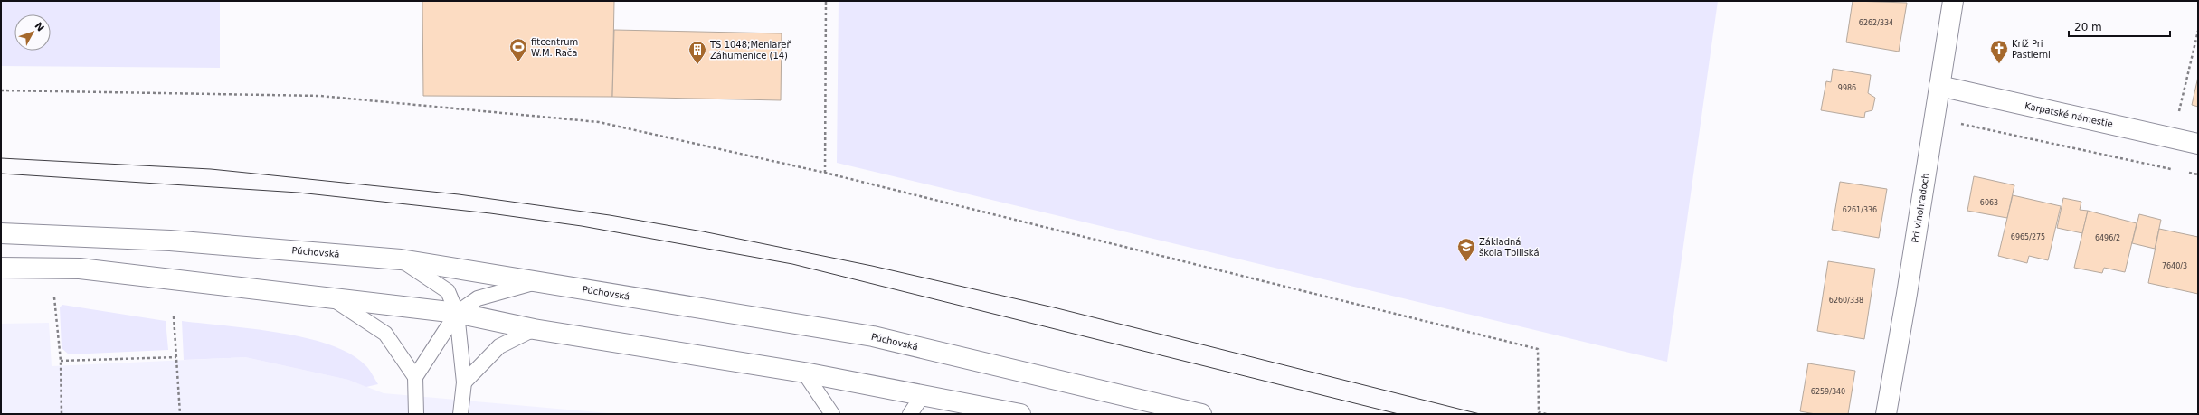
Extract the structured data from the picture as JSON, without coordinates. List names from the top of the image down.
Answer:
{
  "streets": {
    "main road": ["Karpatské námestie", "Pri vinohradoch", "Púchovská"]
  },
  "crossings": [
    ["Karpatské námestie", "Pri vinohradoch"]
  ],
  "places": {
    "sports": ["fitcentrum W.M. Rača"],
    "church": ["Kríž Pri Pastierni"],
    "building": ["TS 1048;Meniareň Záhumenice (14)"],
    "school or university": ["Základná škola Tbiliská"]
  },
  "house_numbers": [
    "6262/334",
    "9986",
    "6063",
    "6261/336",
    "6965/275",
    "6496/2",
    "7640/3",
    "6260/338",
    "6259/340"
  ],
  "scale_bar": "20 m",
  "north": "top right"
}
